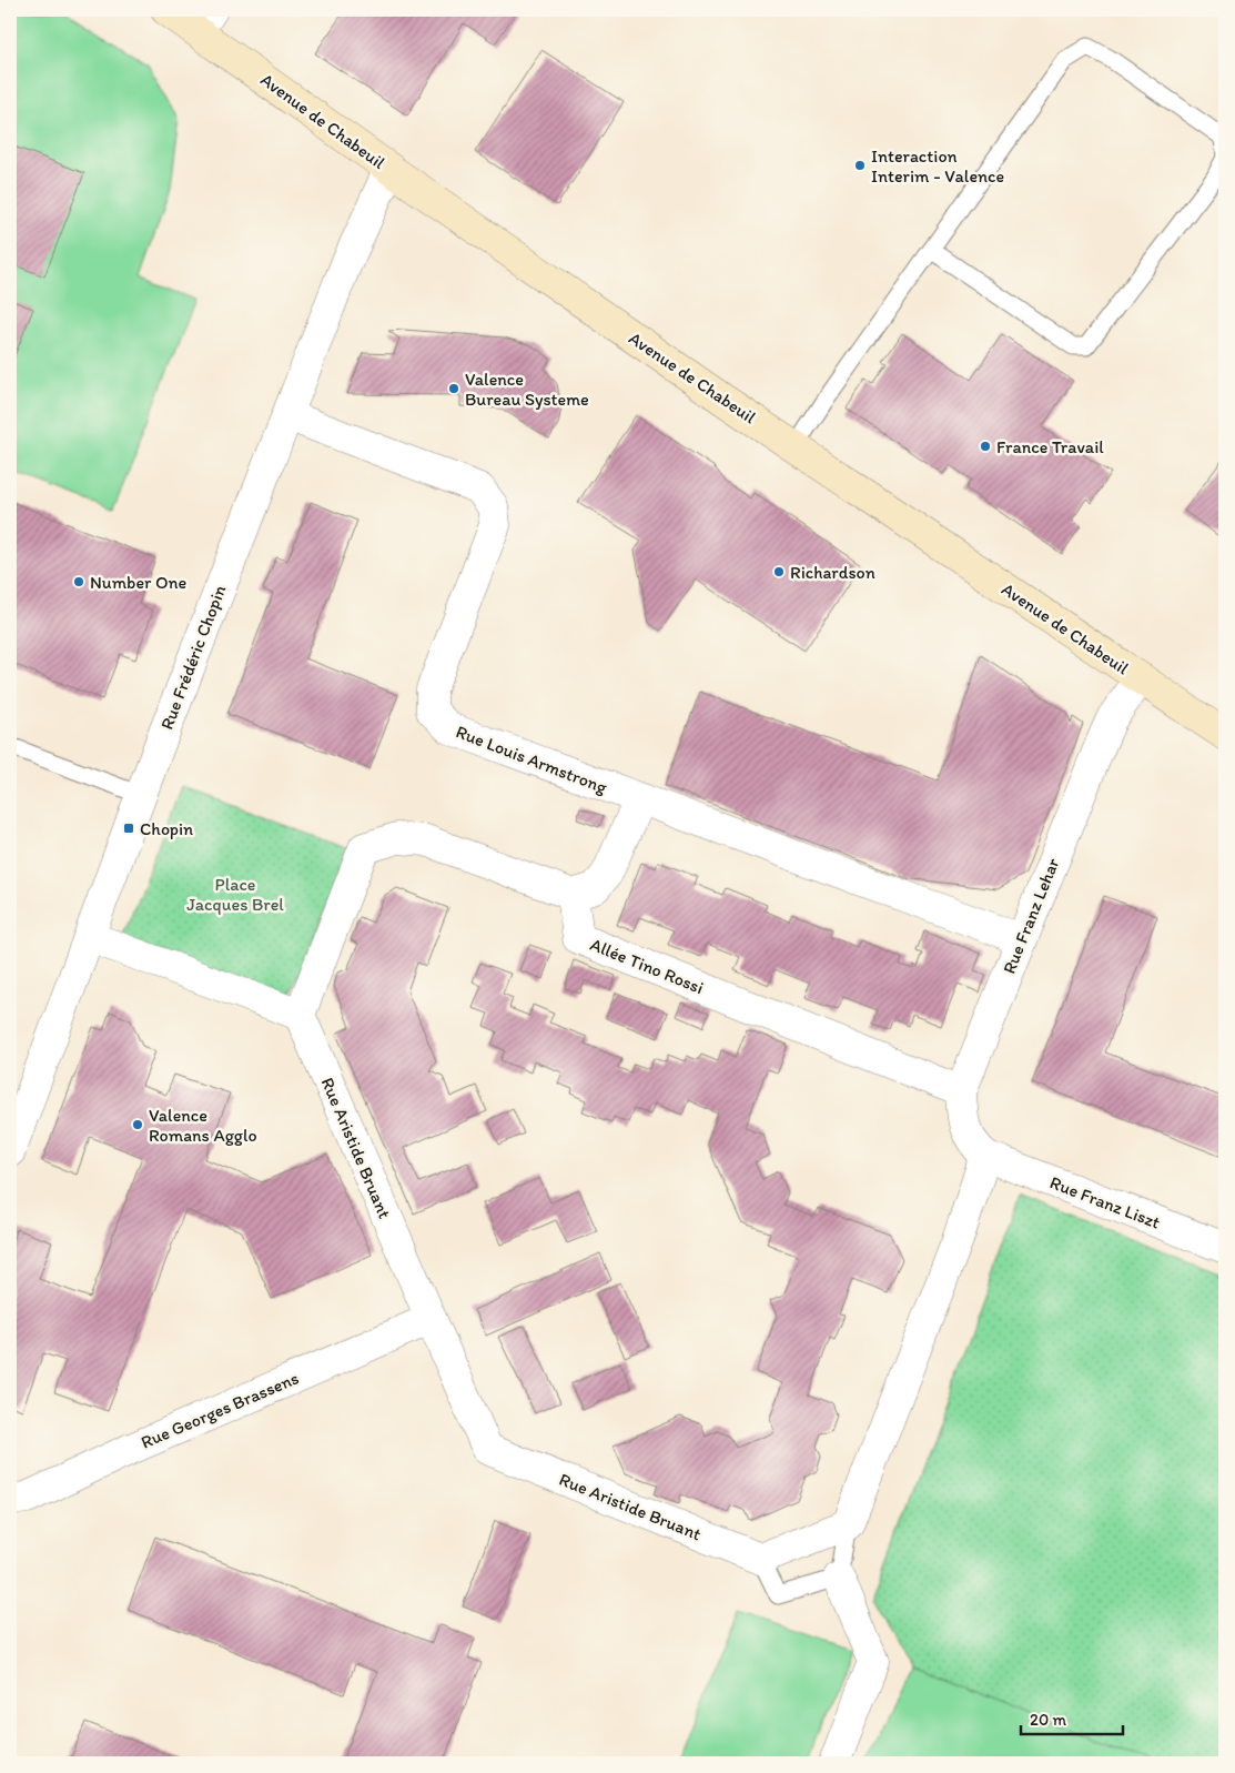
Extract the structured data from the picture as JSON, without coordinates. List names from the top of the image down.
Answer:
{
  "streets": {
    "main road": ["Avenue de Chabeuil"],
    "street": [
      "Rue Frédéric Chopin",
      "Rue Louis Armstrong",
      "Rue Franz Lehar",
      "Allée Tino Rossi",
      "Rue Aristide Bruant",
      "Rue Franz Liszt",
      "Rue Georges Brassens"
    ]
  },
  "crossings": [
    ["Avenue de Chabeuil", "Rue Frédéric Chopin"],
    ["Avenue de Chabeuil", "Rue Franz Lehar"],
    ["Rue Frédéric Chopin", "Rue Louis Armstrong"],
    ["Rue Louis Armstrong", "Rue Franz Lehar"],
    ["Rue Franz Lehar", "Allée Tino Rossi"],
    ["Rue Franz Lehar", "Rue Franz Liszt"],
    ["Rue Aristide Bruant", "Rue Georges Brassens"]
  ],
  "parks": ["Place Jacques Brel"],
  "places": {
    "other": [
      "Interaction Interim - Valence",
      "Valence Bureau Systeme",
      "France Travail",
      "Richardson",
      "Number One",
      "Valence Romans Agglo"
    ],
    "transit": ["Chopin"]
  },
  "scale_bar": "20 m"
}
